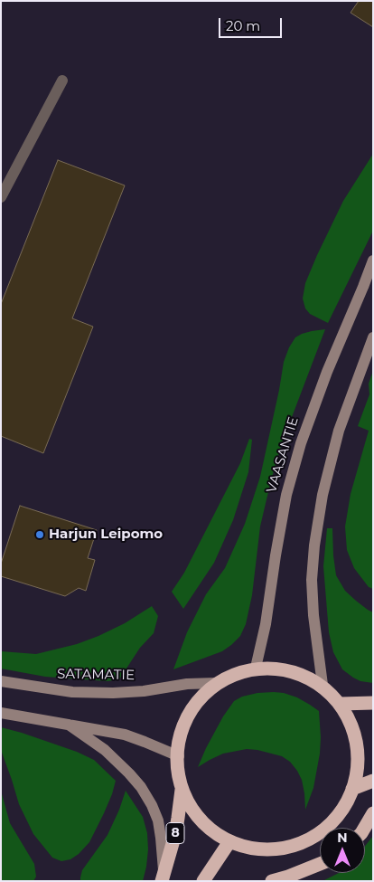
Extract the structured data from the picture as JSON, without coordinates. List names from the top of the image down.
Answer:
{
  "streets": {
    "highway": ["8"],
    "main road": ["VAASANTIE", "SATAMATIE"]
  },
  "places": ["Harjun Leipomo"],
  "scale_bar": "20 m",
  "north": "top"
}
